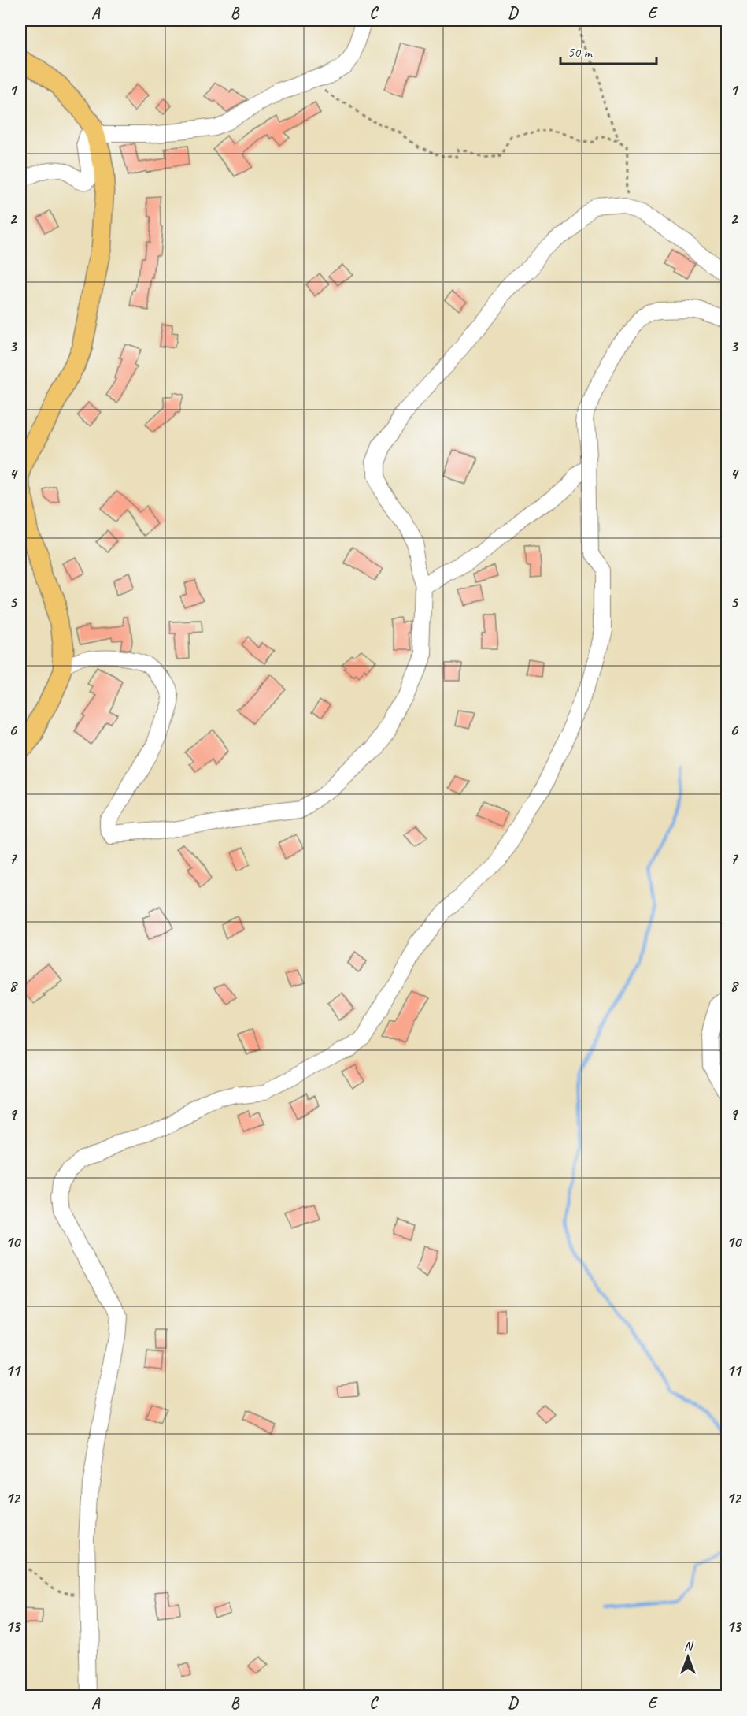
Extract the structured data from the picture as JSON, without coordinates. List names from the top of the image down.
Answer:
{
  "scale_bar": "50 m",
  "north": "top",
  "grid": {
    "columns": [
      "A",
      "B",
      "C",
      "D",
      "E"
    ],
    "rows": [
      "1",
      "2",
      "3",
      "4",
      "5",
      "6",
      "7",
      "8",
      "9",
      "10",
      "11",
      "12",
      "13"
    ]
  }
}
